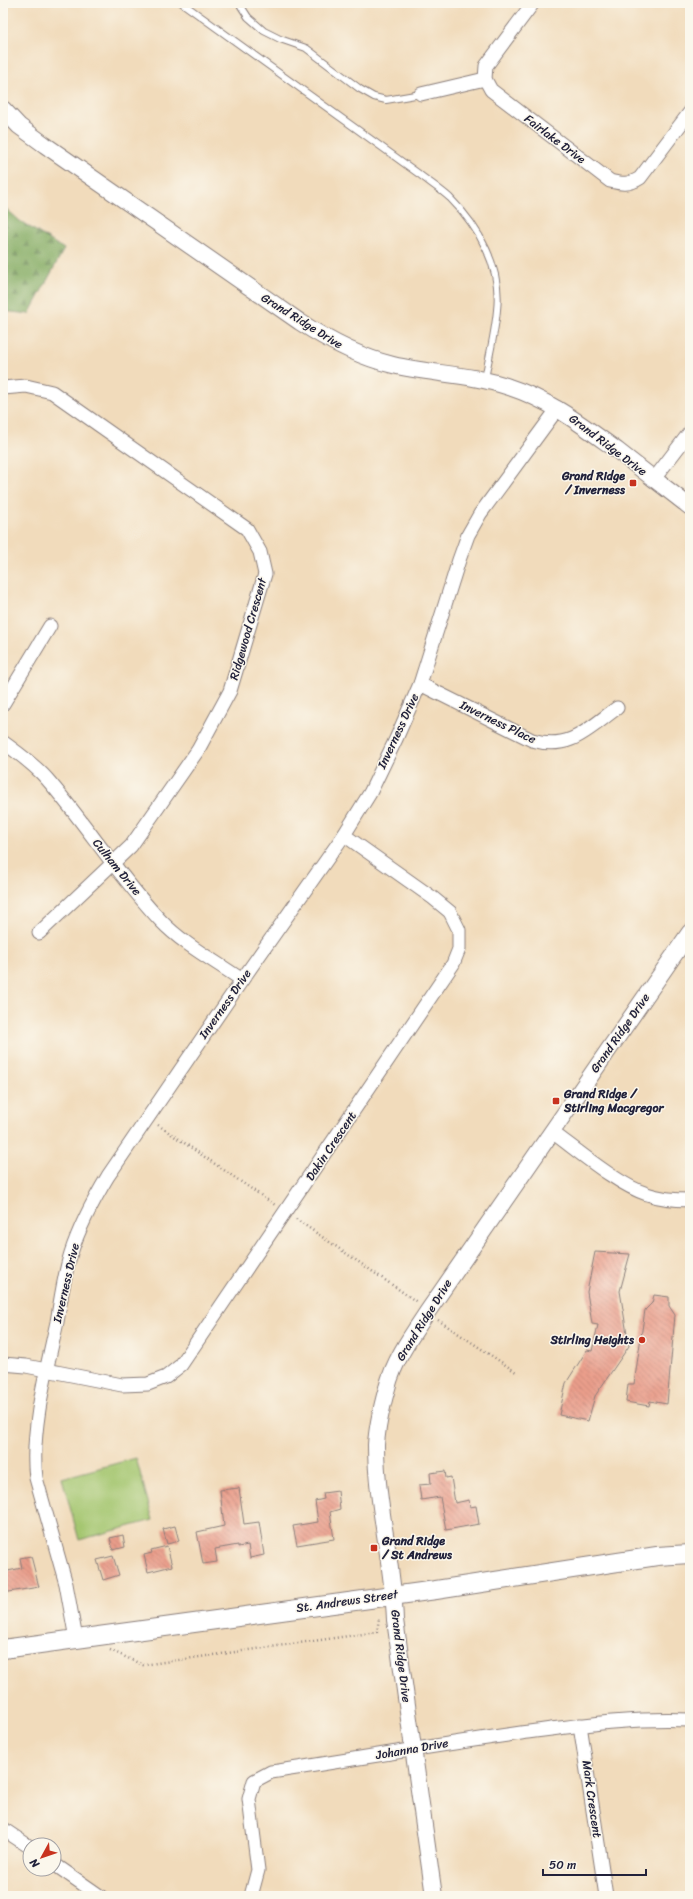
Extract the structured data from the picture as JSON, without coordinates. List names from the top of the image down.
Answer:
{
  "streets": {
    "main road": ["St. Andrews Street"],
    "street": [
      "Fairlake Drive",
      "Grand Ridge Drive",
      "Ridgewood Crescent",
      "Inverness Place",
      "Inverness Drive",
      "Culham Drive",
      "Dakin Crescent",
      "Johanna Drive",
      "Mark Crescent"
    ]
  },
  "crossings": [
    ["Grand Ridge Drive", "Inverness Drive"],
    ["Grand Ridge Drive", "St. Andrews Street"],
    ["Grand Ridge Drive", "Johanna Drive"],
    ["Ridgewood Crescent", "Culham Drive"],
    ["Inverness Place", "Inverness Drive"],
    ["Inverness Drive", "Culham Drive"],
    ["Inverness Drive", "Dakin Crescent"],
    ["Inverness Drive", "St. Andrews Street"],
    ["Johanna Drive", "Mark Crescent"]
  ],
  "places": {
    "transit": ["Grand Ridge / Inverness", "Grand Ridge / Stirling Macgregor", "Grand Ridge / St Andrews"],
    "other": ["Stirling Heights"]
  },
  "scale_bar": "50 m",
  "north": "bottom left"
}
